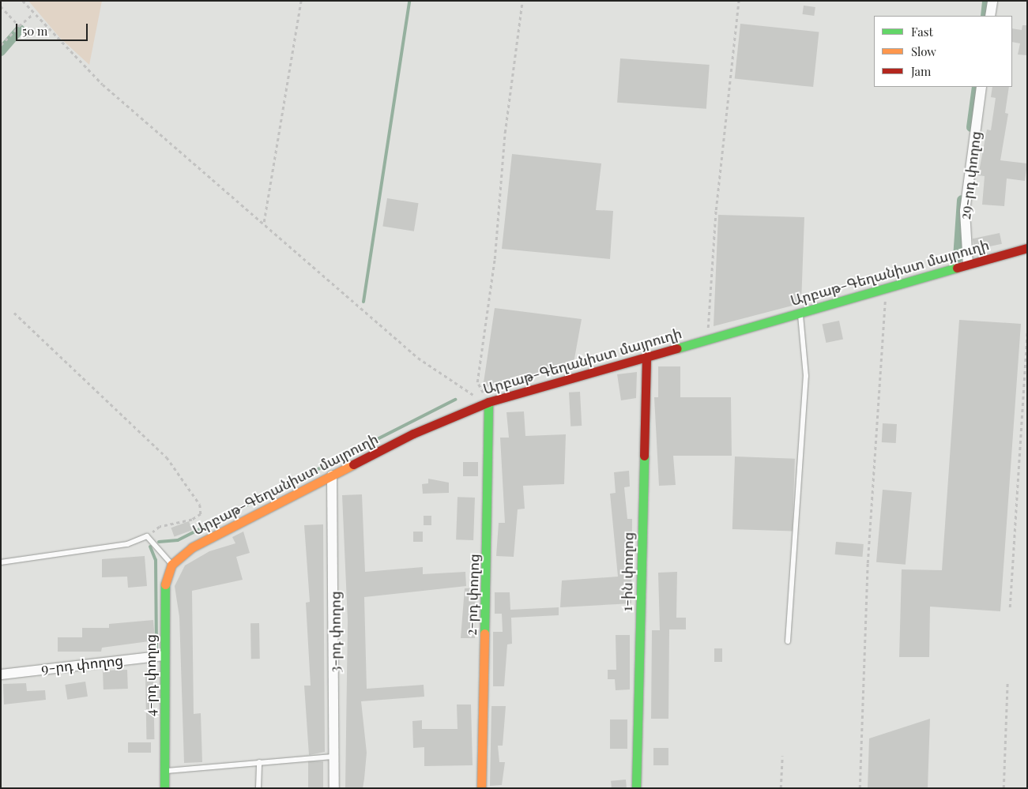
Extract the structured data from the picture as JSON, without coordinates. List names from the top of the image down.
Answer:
{
  "streets": {
    "main road": [
      "Արբաթ-Գեղանիստ մայրուղի",
      "1-ին փողոց",
      "2-րդ փողոց",
      "4-րդ փողոց"
    ],
    "street": ["29-րդ փողոց", "3-րդ փողոց", "9-րդ փողոց"]
  },
  "crossings": [
    ["29-րդ փողոց", "Արբաթ-Գեղանիստ մայրուղի"],
    ["Արբաթ-Գեղանիստ մայրուղի", "1-ին փողոց"],
    ["Արբաթ-Գեղանիստ մայրուղի", "2-րդ փողոց"],
    ["Արբաթ-Գեղանիստ մայրուղի", "3-րդ փողոց"],
    ["Արբաթ-Գեղանիստ մայրուղի", "4-րդ փողոց"],
    ["9-րդ փողոց", "4-րդ փողոց"]
  ],
  "legend": ["Fast", "Slow", "Jam"],
  "scale_bar": "50 m"
}
